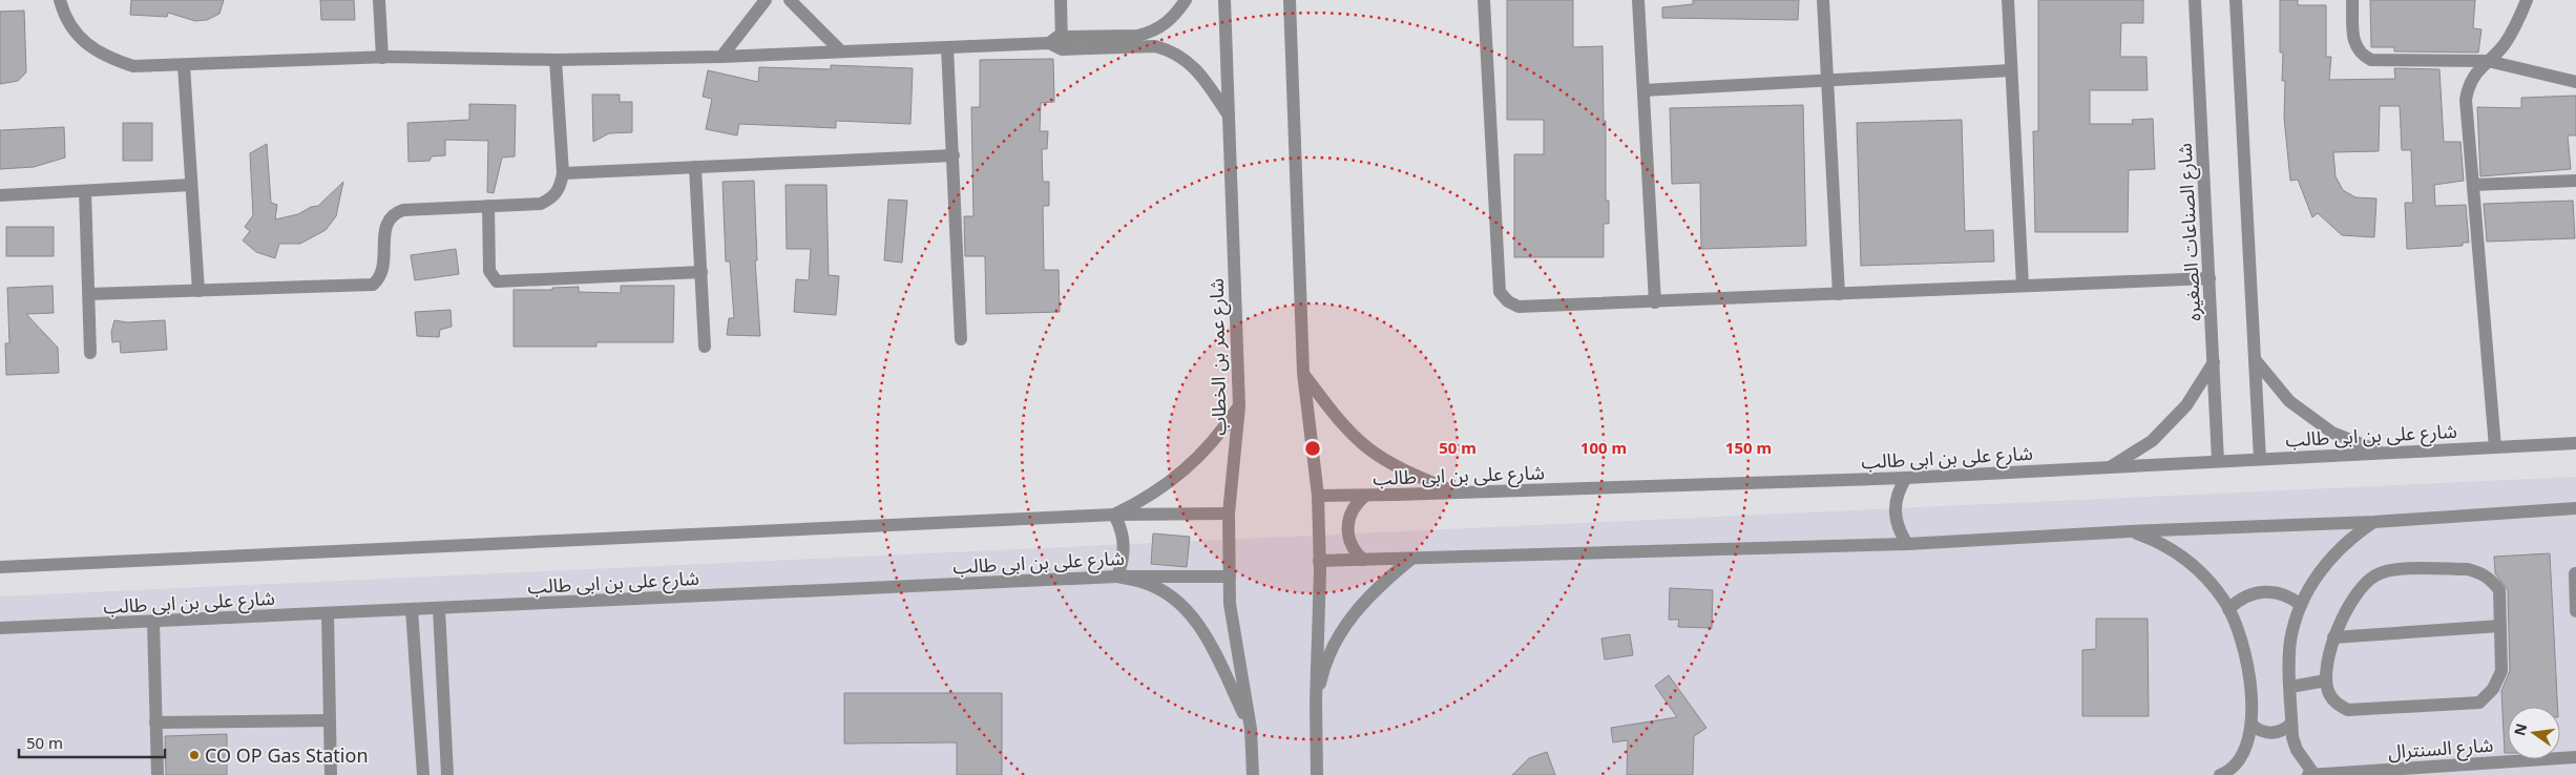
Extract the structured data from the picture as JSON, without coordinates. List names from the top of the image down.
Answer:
{
  "streets": {
    "street": [
      "شارع الصناعات الصغيره",
      "شارع عمر بن الخطاب",
      "شارع على بن ابى طالب",
      "شارع السنترال"
    ]
  },
  "crossings": [
    ["شارع الصناعات الصغيره", "شارع على بن ابى طالب"],
    ["شارع عمر بن الخطاب", "شارع على بن ابى طالب"]
  ],
  "places": ["CO OP Gas Station"],
  "scale_bar": "50 m",
  "north": "left",
  "rings": ["50 m", "100 m", "150 m"]
}
